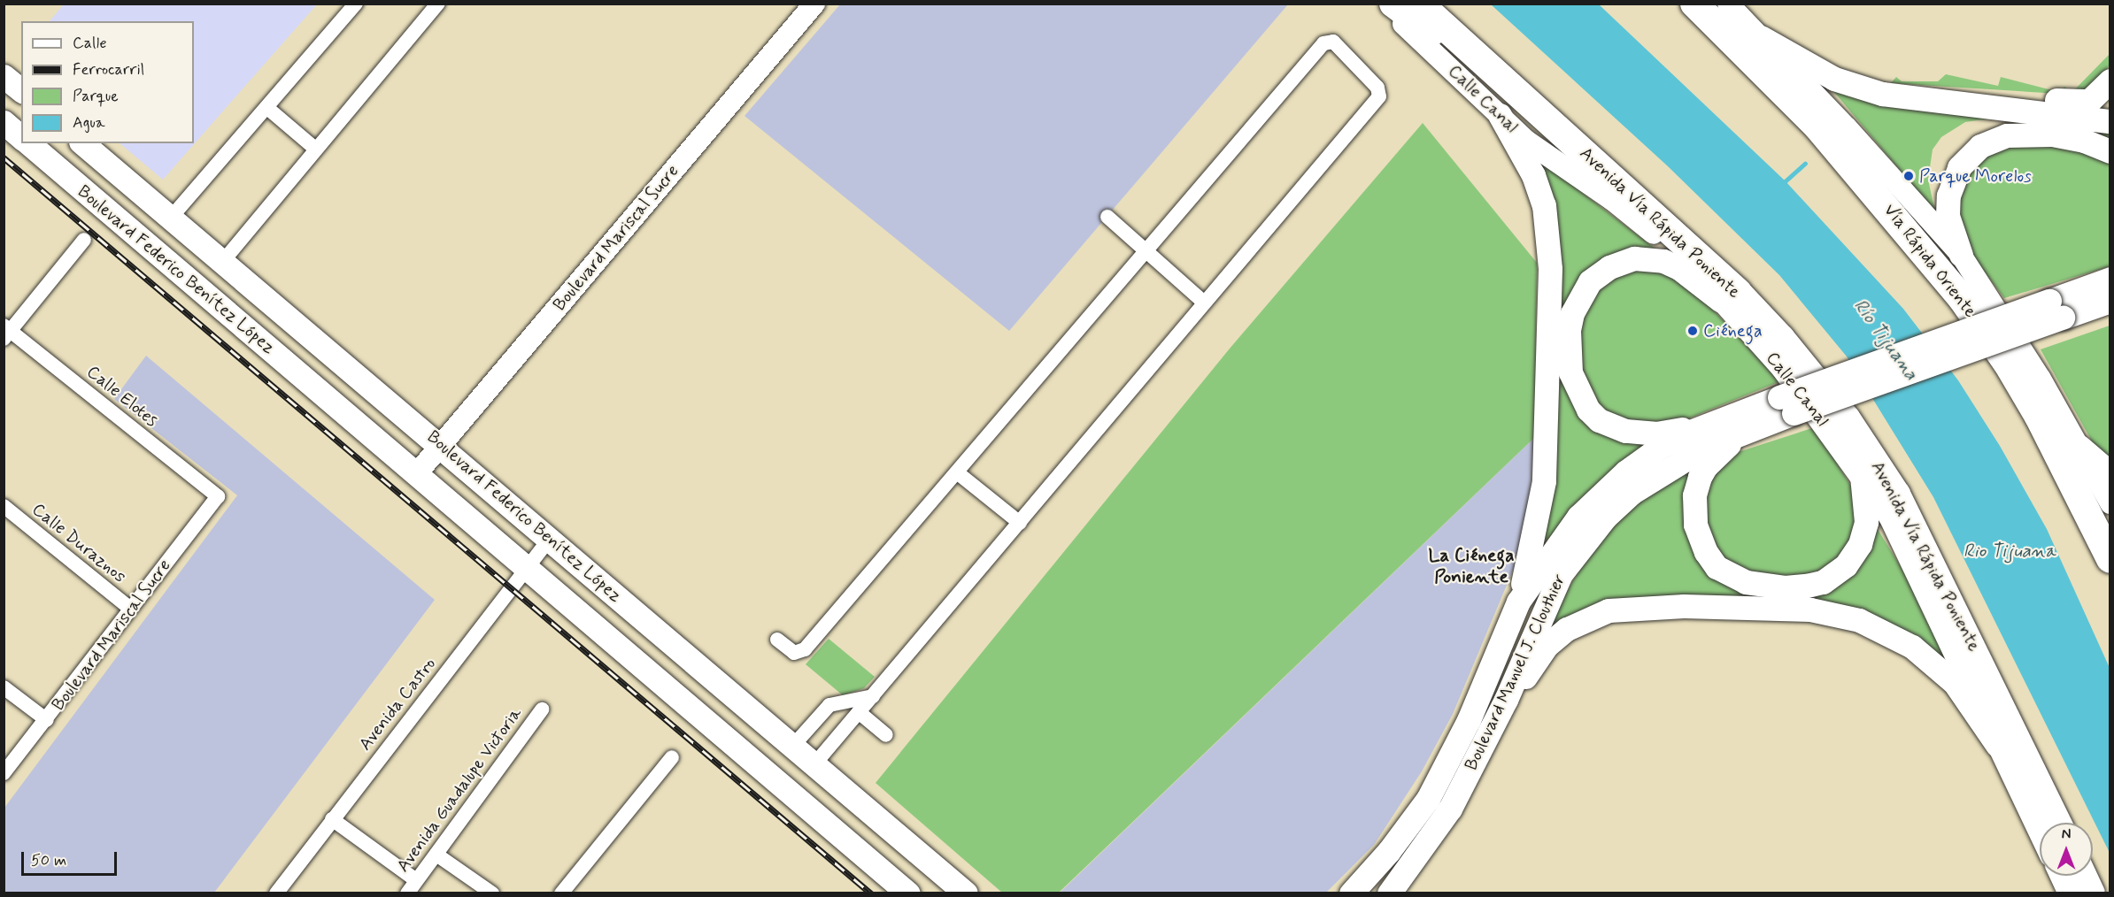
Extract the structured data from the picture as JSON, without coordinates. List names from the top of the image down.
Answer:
{
  "streets": {
    "highway": ["Avenida Vía Rápida Poniente", "Vía Rápida Oriente"],
    "main road": [
      "Calle Canal",
      "Boulevard Mariscal Sucre",
      "Boulevard Federico Benítez López",
      "Boulevard Manuel J. Clouthier"
    ],
    "street": [
      "Calle Elotes",
      "Calle Duraznos",
      "Avenida Castro",
      "Avenida Guadalupe Victoria"
    ]
  },
  "crossings": [
    ["Boulevard Mariscal Sucre", "Boulevard Federico Benítez López"],
    ["Boulevard Mariscal Sucre", "Calle Elotes"],
    ["Boulevard Mariscal Sucre", "Calle Duraznos"],
    ["Boulevard Federico Benítez López", "Avenida Castro"]
  ],
  "districts": ["La Ciénega Poniente"],
  "water": ["Río Tijuana", "Rio Tijuana"],
  "places": ["Parque Morelos", "Ciénega"],
  "legend": [
    "Calle",
    "Ferrocarril",
    "Parque",
    "Agua"
  ],
  "scale_bar": "50 m",
  "north": "top"
}
